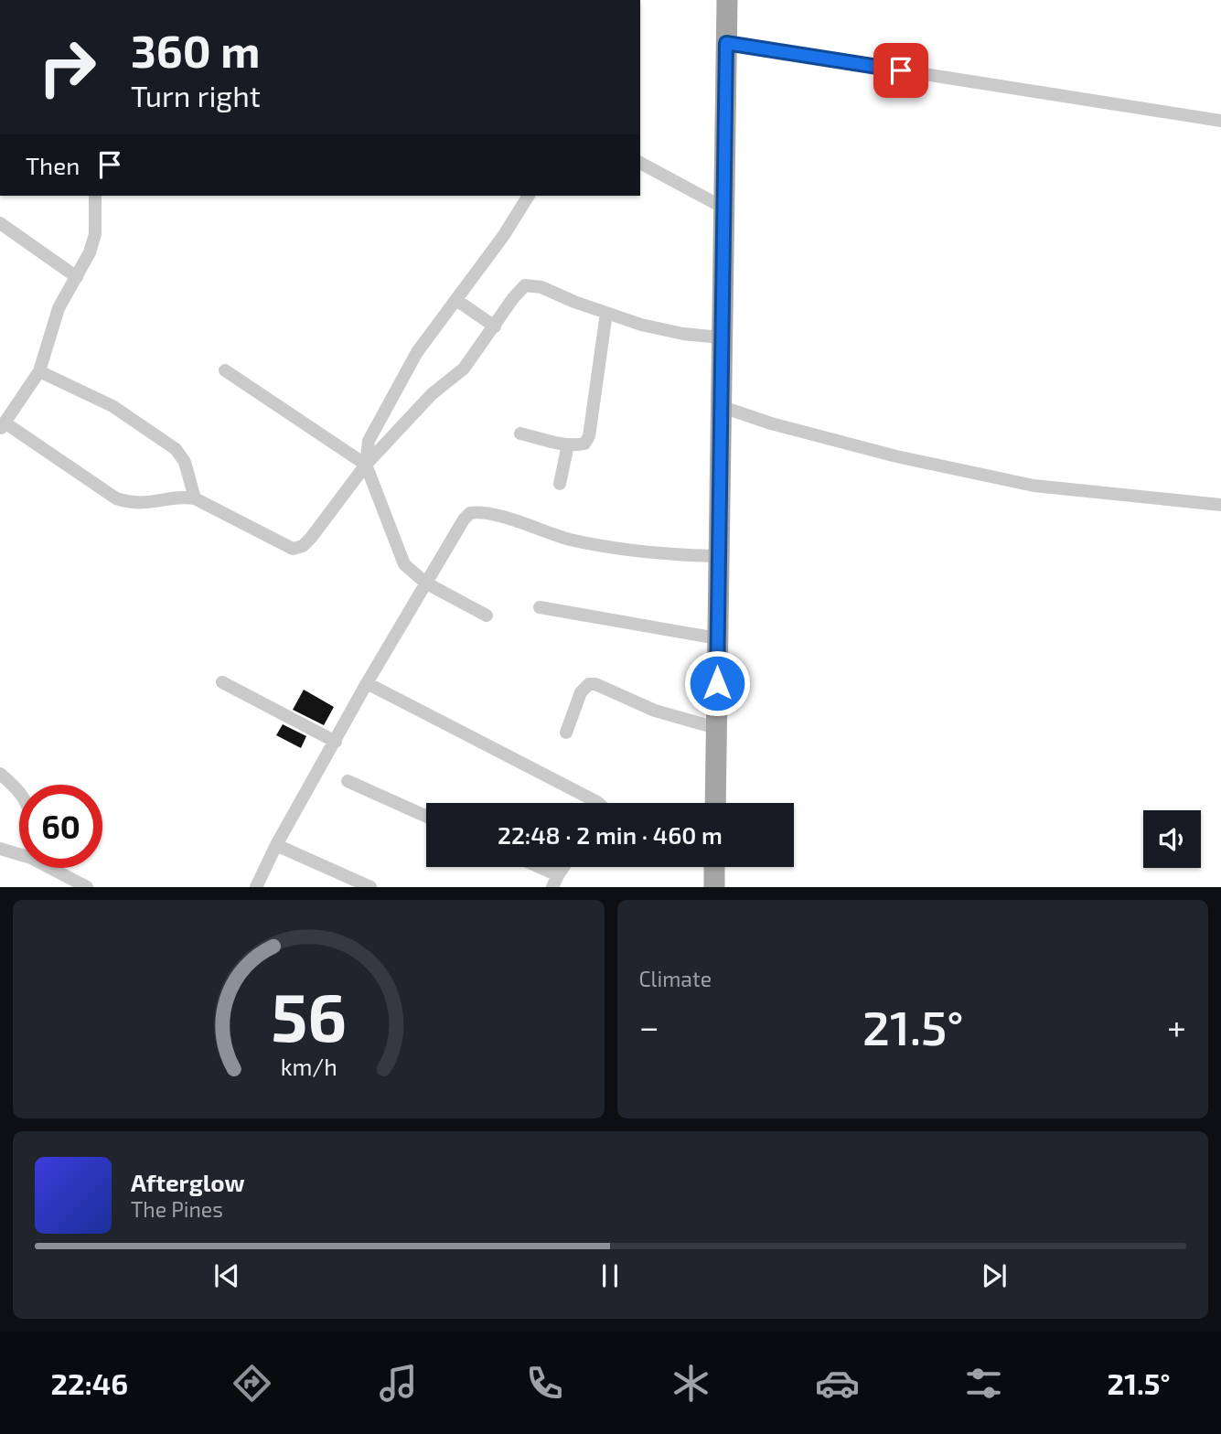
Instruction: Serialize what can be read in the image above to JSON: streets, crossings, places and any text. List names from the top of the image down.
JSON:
{
  "page": {
    "turn": ["360 m", "Turn right"],
    "then": "Then",
    "limit": "60",
    "trip": "22:48 · 2 min · 460 m",
    "tile": "Climate",
    "heat": ["−", "21.5°", "+"],
    "song": ["Afterglow", "The Pines"],
    "tabs": ["22:46", "21.5°"],
    "gauge": ["56", "km/h"]
  }
}
